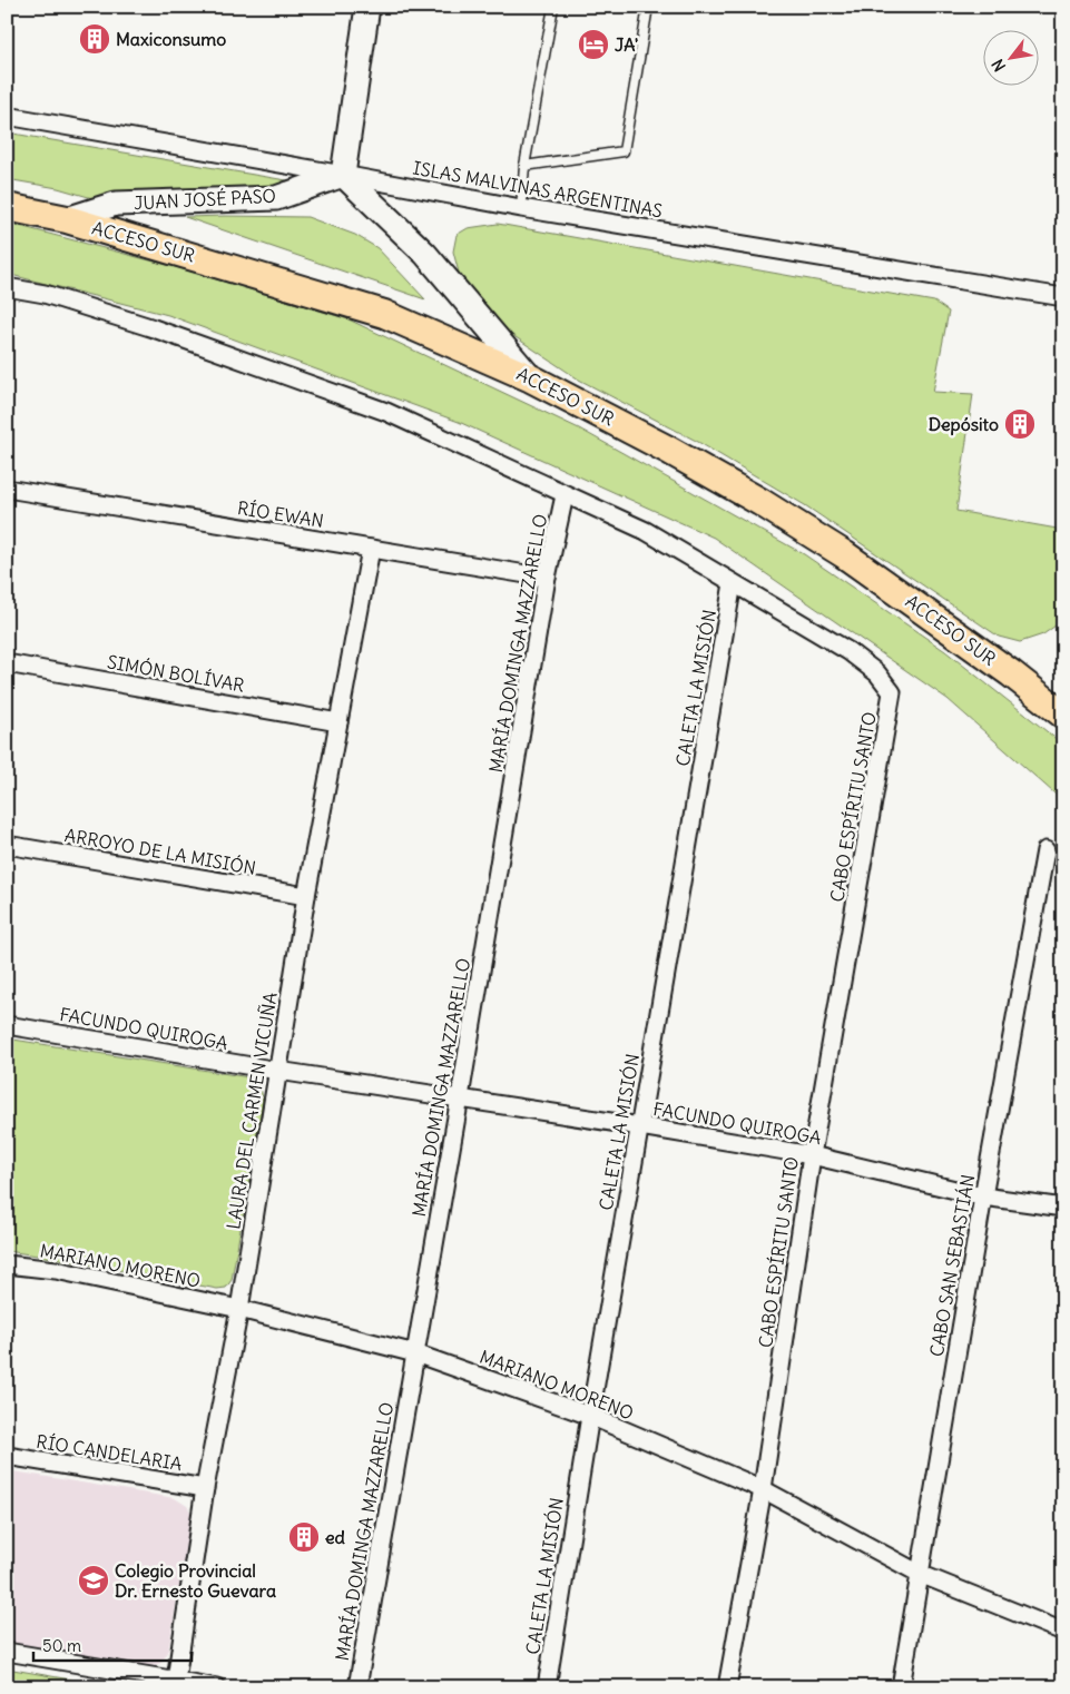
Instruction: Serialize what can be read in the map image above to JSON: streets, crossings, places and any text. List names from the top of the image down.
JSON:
{
  "streets": {
    "main road": ["ACCESO SUR"],
    "street": [
      "ISLAS MALVINAS ARGENTINAS",
      "JUAN JOSÉ PASO",
      "RÍO EWAN",
      "MARÍA DOMINGA MAZZARELLO",
      "SIMÓN BOLÍVAR",
      "CALETA LA MISIÓN",
      "CABO ESPÍRITU SANTO",
      "ARROYO DE LA MISIÓN",
      "FACUNDO QUIROGA",
      "LAURA DEL CARMEN VICUÑA",
      "MARIANO MORENO",
      "CABO SAN SEBASTIÁN",
      "RÍO CANDELARIA"
    ]
  },
  "crossings": [
    ["ISLAS MALVINAS ARGENTINAS", "JUAN JOSÉ PASO"],
    ["JUAN JOSÉ PASO", "ACCESO SUR"],
    ["RÍO EWAN", "MARÍA DOMINGA MAZZARELLO"],
    ["RÍO EWAN", "LAURA DEL CARMEN VICUÑA"],
    ["MARÍA DOMINGA MAZZARELLO", "FACUNDO QUIROGA"],
    ["MARÍA DOMINGA MAZZARELLO", "MARIANO MORENO"],
    ["SIMÓN BOLÍVAR", "LAURA DEL CARMEN VICUÑA"],
    ["CALETA LA MISIÓN", "CABO ESPÍRITU SANTO"],
    ["CALETA LA MISIÓN", "FACUNDO QUIROGA"],
    ["CALETA LA MISIÓN", "MARIANO MORENO"],
    ["CABO ESPÍRITU SANTO", "FACUNDO QUIROGA"],
    ["CABO ESPÍRITU SANTO", "MARIANO MORENO"],
    ["ARROYO DE LA MISIÓN", "LAURA DEL CARMEN VICUÑA"],
    ["FACUNDO QUIROGA", "LAURA DEL CARMEN VICUÑA"],
    ["FACUNDO QUIROGA", "CABO SAN SEBASTIÁN"],
    ["LAURA DEL CARMEN VICUÑA", "MARIANO MORENO"],
    ["LAURA DEL CARMEN VICUÑA", "RÍO CANDELARIA"],
    ["MARIANO MORENO", "CABO SAN SEBASTIÁN"]
  ],
  "places": {
    "building": ["Maxiconsumo", "Depósito", "ed"],
    "hotel": ["JA'"],
    "school or university": ["Colegio Provincial Dr. Ernesto Guevara"]
  },
  "scale_bar": "50 m",
  "north": "bottom left"
}
